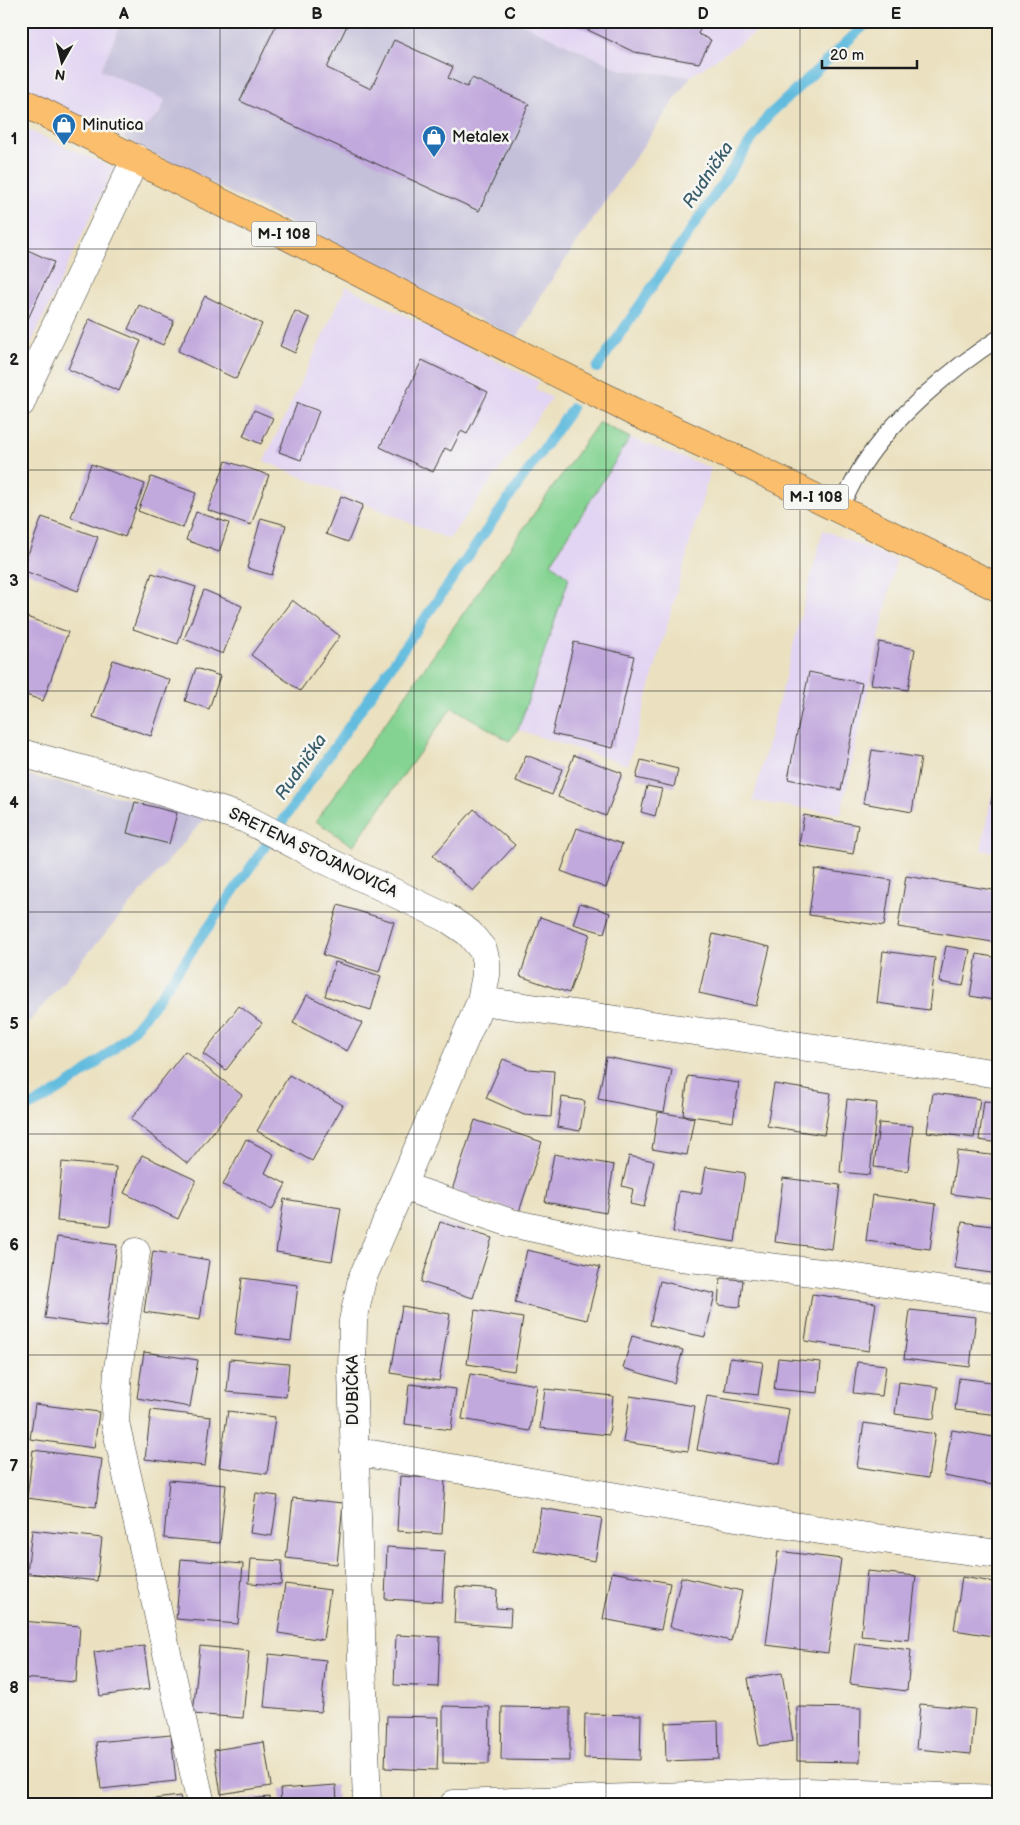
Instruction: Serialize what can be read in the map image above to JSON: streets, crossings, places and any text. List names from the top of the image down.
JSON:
{
  "streets": {
    "main road": ["M-I 108"],
    "street": ["SRETENA STOJANOVIĆA", "DUBIČKA"]
  },
  "crossings": [
    ["SRETENA STOJANOVIĆA", "DUBIČKA"]
  ],
  "water": ["Rudnička"],
  "places": {
    "shop": ["Minutica", "Metalex"]
  },
  "scale_bar": "20 m",
  "north": "bottom",
  "grid": {
    "columns": [
      "A",
      "B",
      "C",
      "D",
      "E"
    ],
    "rows": [
      "1",
      "2",
      "3",
      "4",
      "5",
      "6",
      "7",
      "8"
    ]
  }
}
